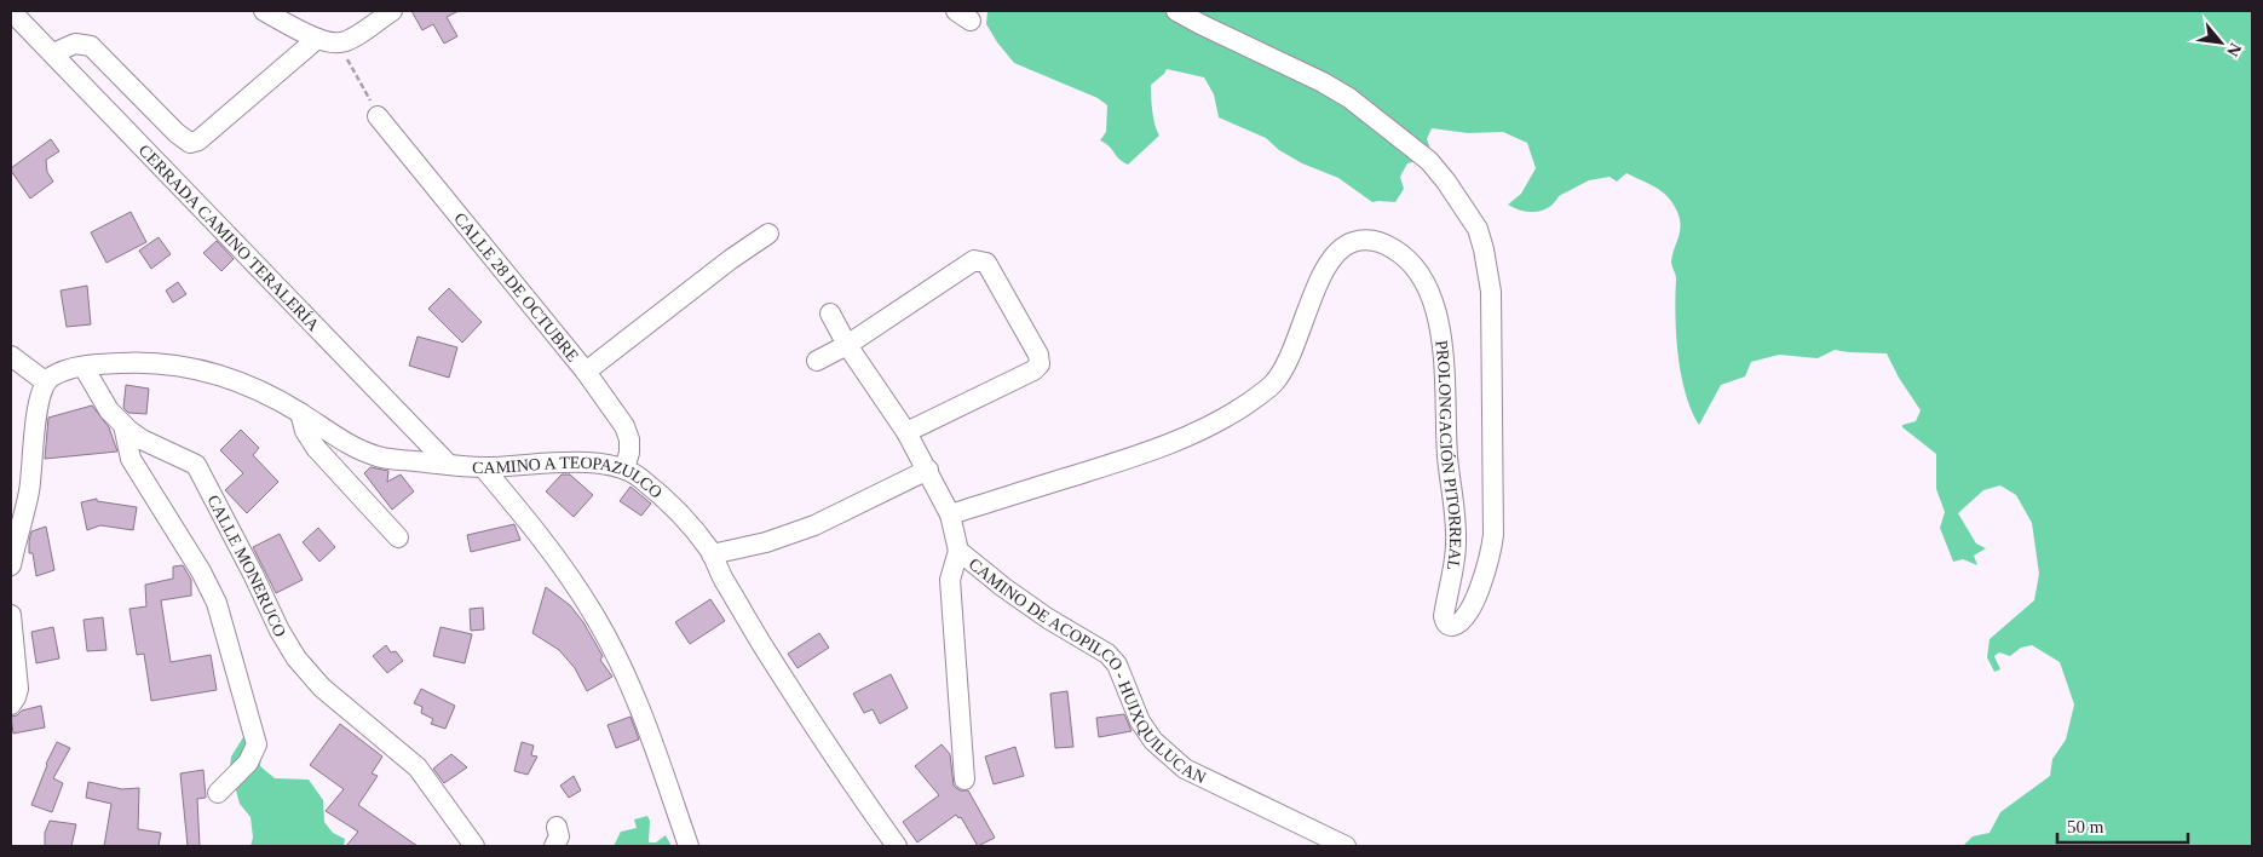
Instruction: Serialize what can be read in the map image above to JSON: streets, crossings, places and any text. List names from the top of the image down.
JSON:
{
  "streets": {
    "street": [
      "CERRADA CAMINO TERALERÍA",
      "CALLE 28 DE OCTUBRE",
      "PROLONGACIÓN PITORREAL",
      "CAMINO A TEOPAZULCO",
      "CALLE MONERUCO",
      "CAMINO DE ACOPILCO - HUIXQUILUCAN"
    ]
  },
  "crossings": [
    ["CERRADA CAMINO TERALERÍA", "CAMINO A TEOPAZULCO"],
    ["CALLE 28 DE OCTUBRE", "CAMINO A TEOPAZULCO"],
    ["PROLONGACIÓN PITORREAL", "CAMINO DE ACOPILCO - HUIXQUILUCAN"],
    ["CAMINO A TEOPAZULCO", "CALLE MONERUCO"]
  ],
  "scale_bar": "50 m",
  "north": "bottom right"
}
